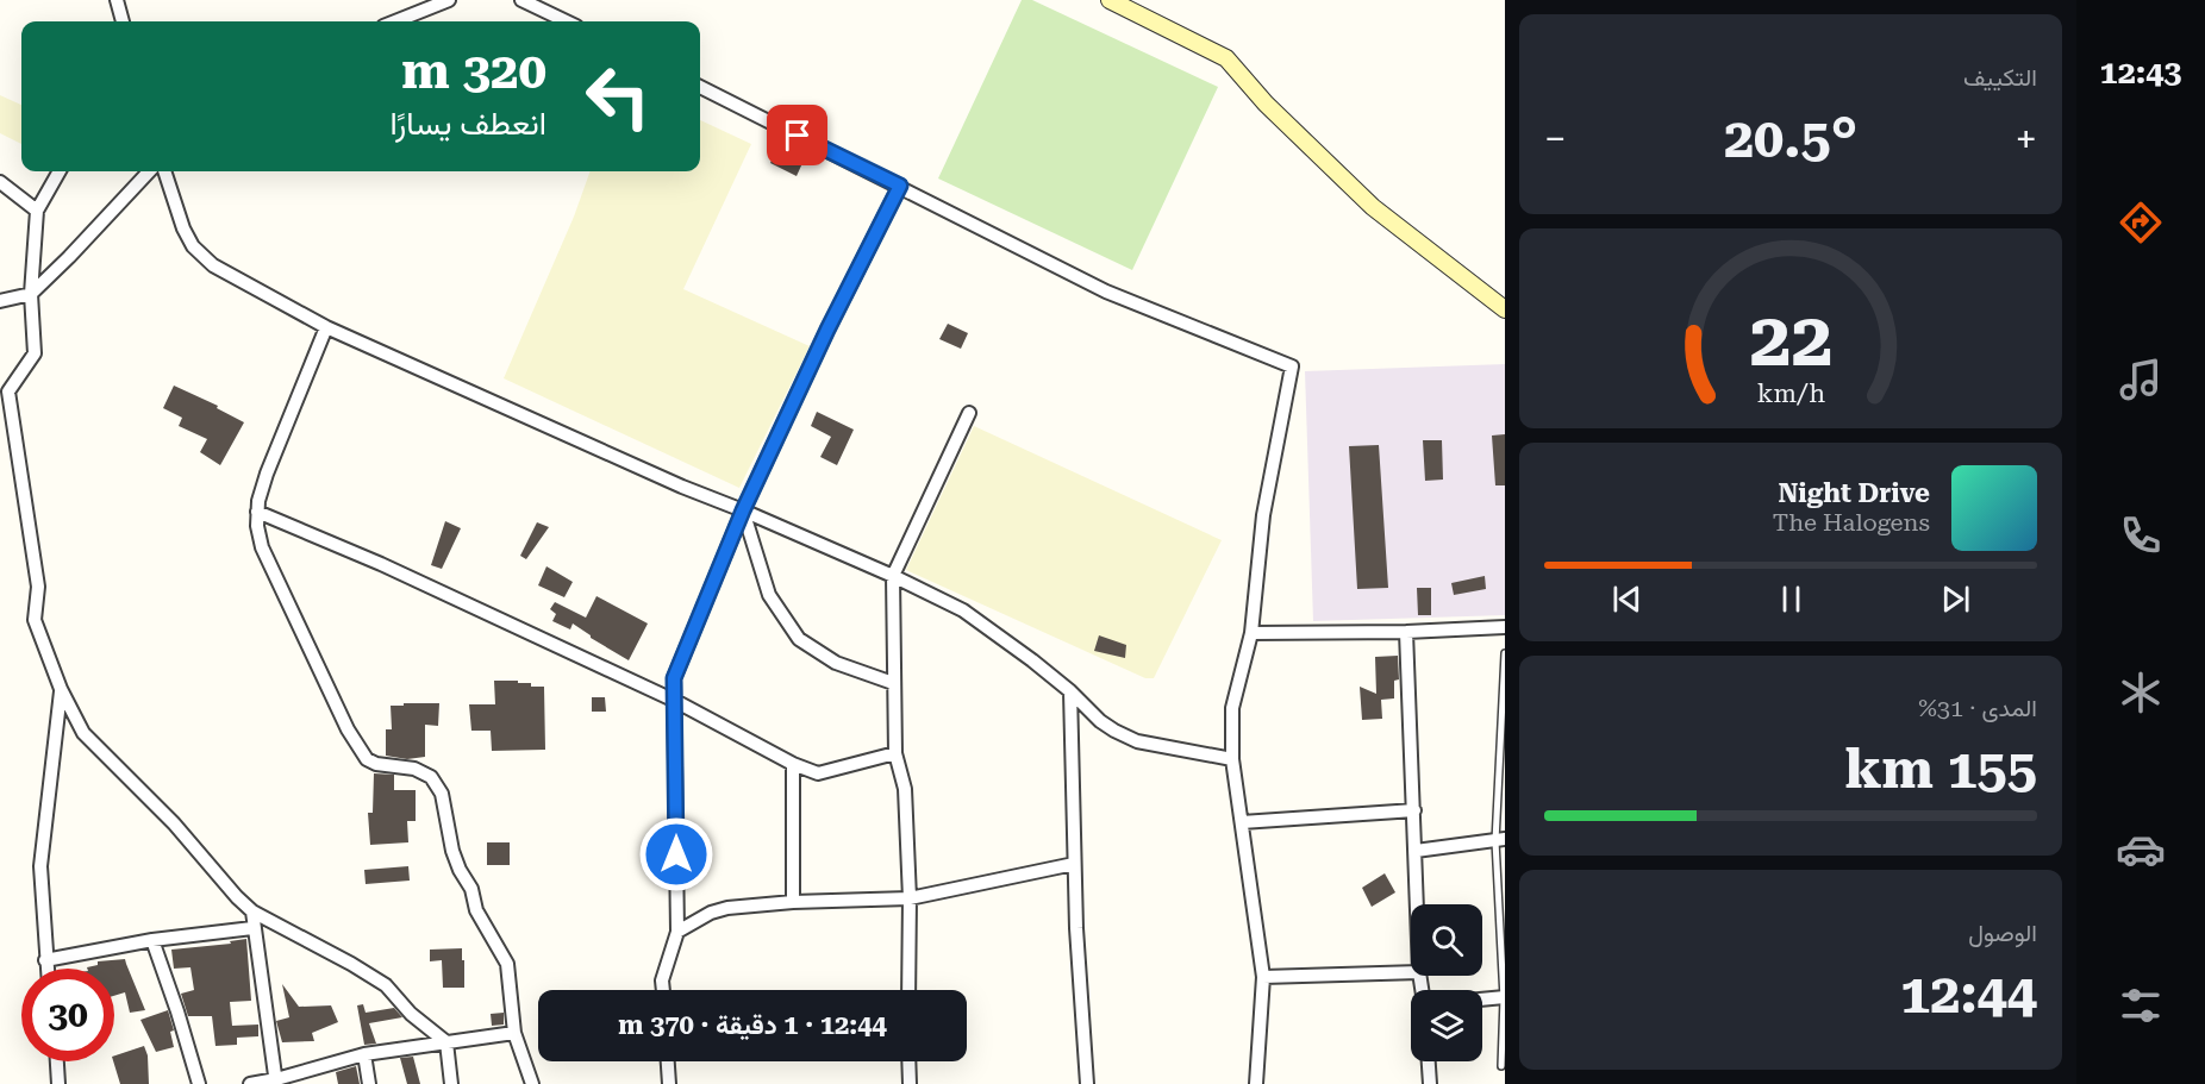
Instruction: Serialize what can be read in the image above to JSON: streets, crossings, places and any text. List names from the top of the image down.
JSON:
{
  "page": {
    "tabs": "12:43",
    "tile": [
      "التكييف",
      ["المدى · 31%", "155 km"],
      ["الوصول", "12:44"]
    ],
    "turn": ["320 m", "انعطف يسارًا"],
    "heat": ["−", "20.5°", "+"],
    "song": ["Night Drive", "The Halogens"],
    "limit": "30",
    "trip": "12:44 · 1 دقيقة · 370 m",
    "gauge": ["22", "km/h"]
  }
}
